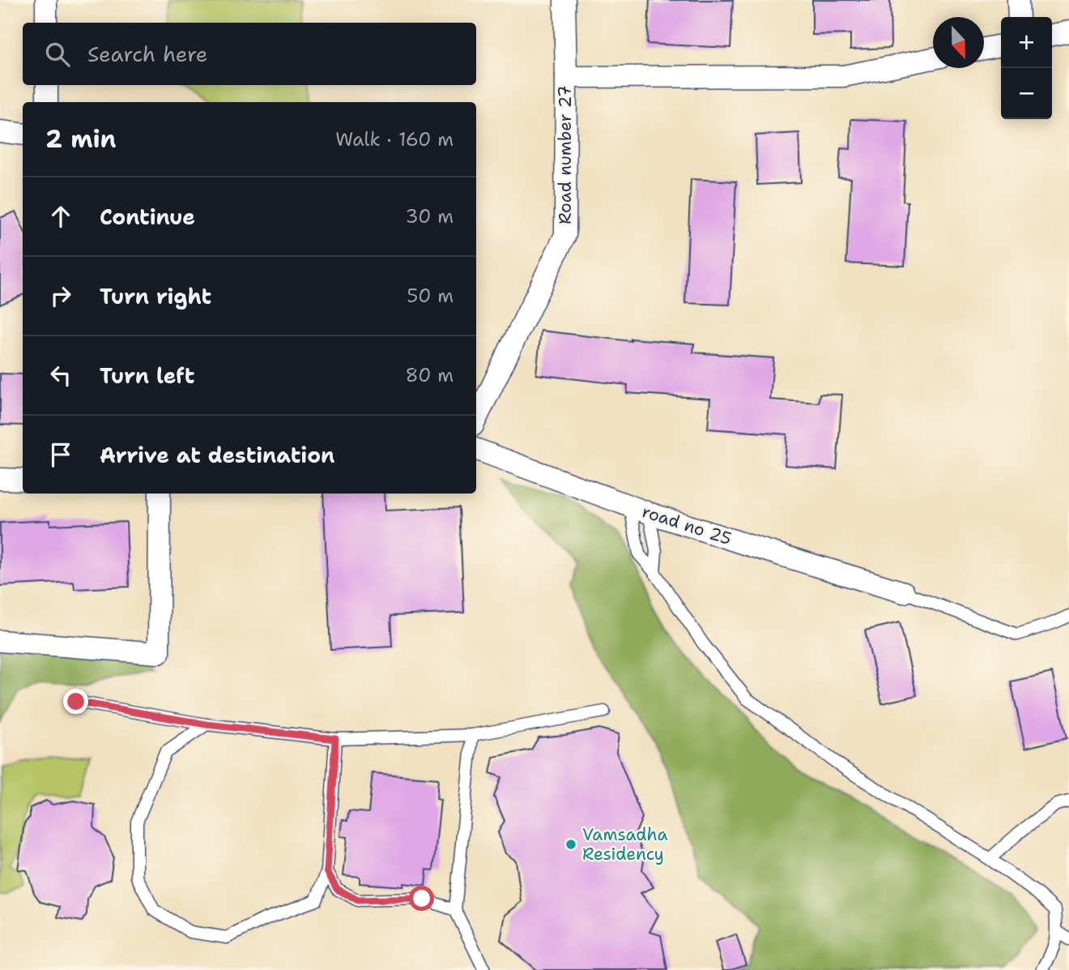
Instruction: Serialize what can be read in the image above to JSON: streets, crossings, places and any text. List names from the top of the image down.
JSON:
{
  "streets": {
    "street": ["Road number 27", "road no 25"]
  },
  "places": ["Vamsadha Residency"],
  "north": "bottom",
  "page": {
    "map_buttons": ["+", "−"],
    "search": "Search here",
    "heading": ["2 min", "Walk · 160 m"],
    "list": [
      ["Continue", "30 m"],
      ["Turn right", "50 m"],
      ["Turn left", "80 m"],
      "Arrive at destination"
    ]
  }
}
